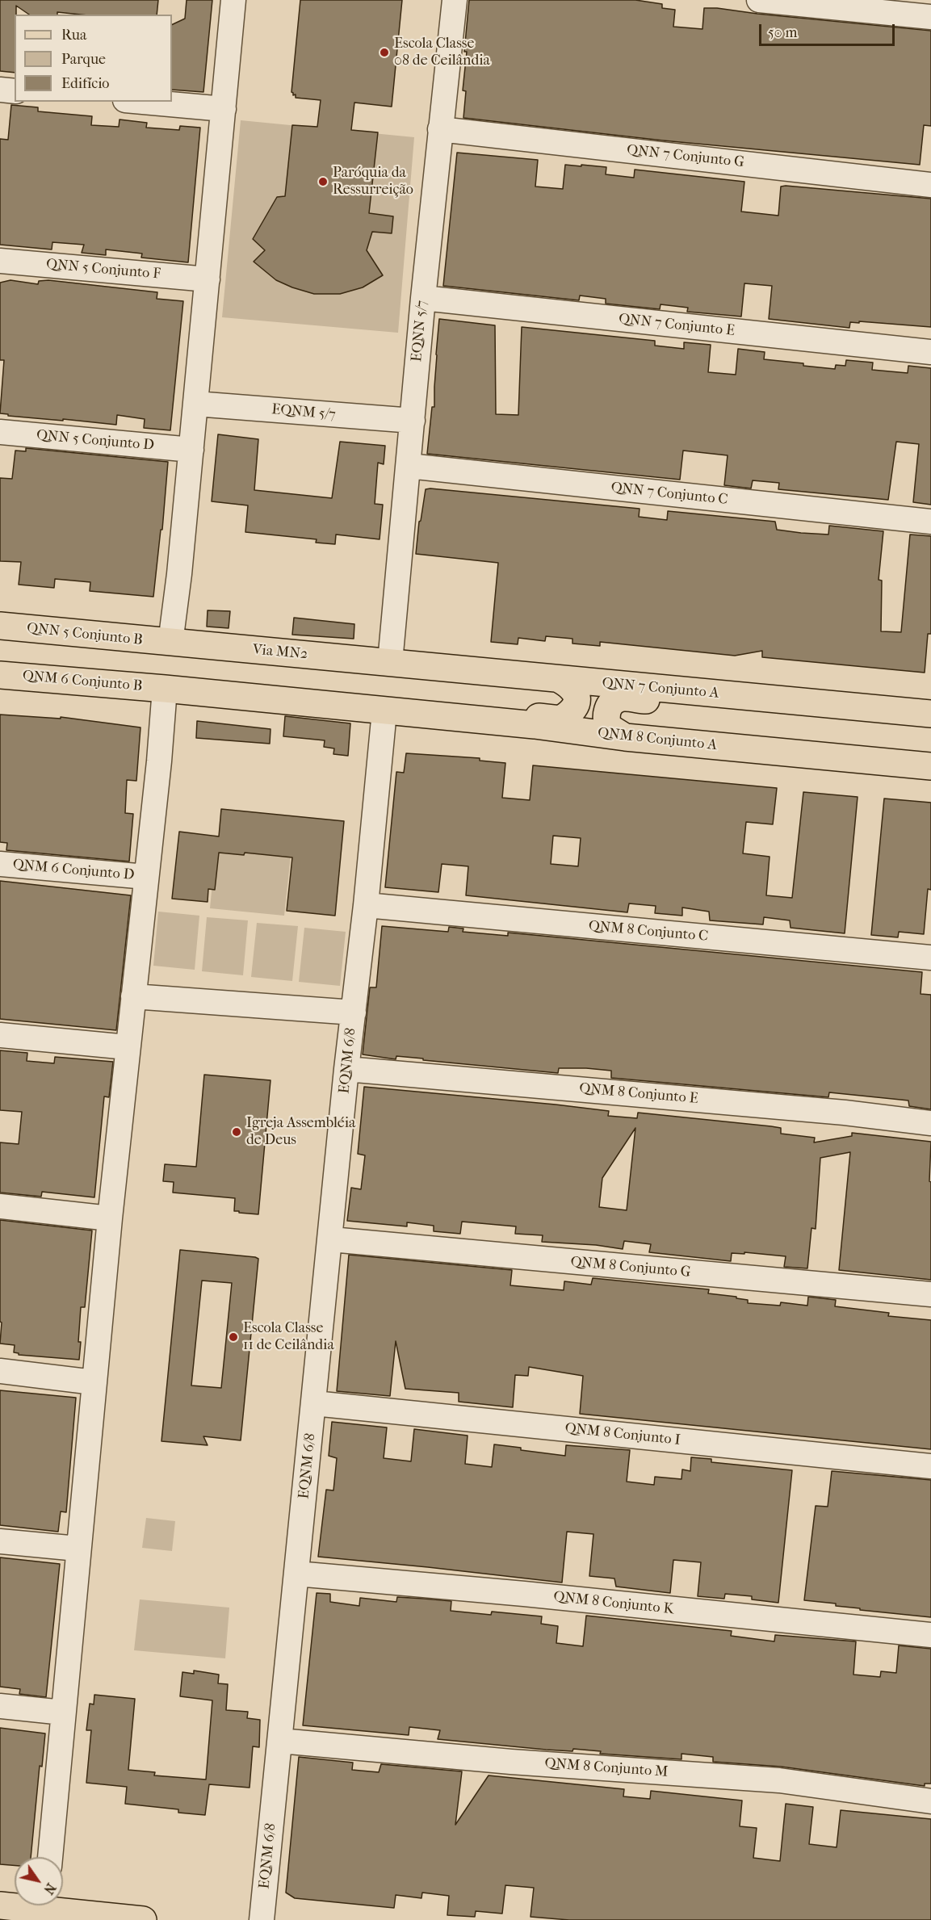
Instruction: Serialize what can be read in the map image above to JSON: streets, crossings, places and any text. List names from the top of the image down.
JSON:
{
  "streets": {
    "main road": [
      "QNN 5 Conjunto B",
      "Via MN2",
      "QNM 6 Conjunto B",
      "QNN 7 Conjunto A",
      "QNM 8 Conjunto A"
    ],
    "street": [
      "QNN 7 Conjunto G",
      "QNN 5 Conjunto F",
      "QNN 7 Conjunto E",
      "EQNN 5/7",
      "EQNM 5/7",
      "QNN 5 Conjunto D",
      "QNN 7 Conjunto C",
      "QNM 6 Conjunto D",
      "QNM 8 Conjunto C",
      "EQNM 6/8",
      "QNM 8 Conjunto E",
      "QNM 8 Conjunto G",
      "QNM 8 Conjunto I",
      "QNM 8 Conjunto K",
      "QNM 8 Conjunto M"
    ]
  },
  "crossings": [
    ["QNN 7 Conjunto G", "EQNN 5/7"],
    ["QNN 7 Conjunto E", "EQNN 5/7"],
    ["EQNN 5/7", "EQNM 5/7"],
    ["EQNN 5/7", "QNN 7 Conjunto C"],
    ["EQNN 5/7", "Via MN2"],
    ["EQNN 5/7", "QNN 7 Conjunto A"],
    ["QNN 5 Conjunto B", "Via MN2"],
    ["Via MN2", "QNN 7 Conjunto A"],
    ["QNM 8 Conjunto A", "EQNM 6/8"],
    ["QNM 8 Conjunto C", "EQNM 6/8"],
    ["EQNM 6/8", "QNM 8 Conjunto E"],
    ["EQNM 6/8", "QNM 8 Conjunto G"],
    ["EQNM 6/8", "QNM 8 Conjunto I"],
    ["EQNM 6/8", "QNM 8 Conjunto K"],
    ["EQNM 6/8", "QNM 8 Conjunto M"]
  ],
  "places": [
    "Escola Classe 08 de Ceilândia",
    "Paróquia da Ressurreição",
    "Igreja Assembléia de Deus",
    "Escola Classe 11 de Ceilândia"
  ],
  "legend": ["Rua", "Parque", "Edifício"],
  "scale_bar": "50 m",
  "north": "bottom right"
}
